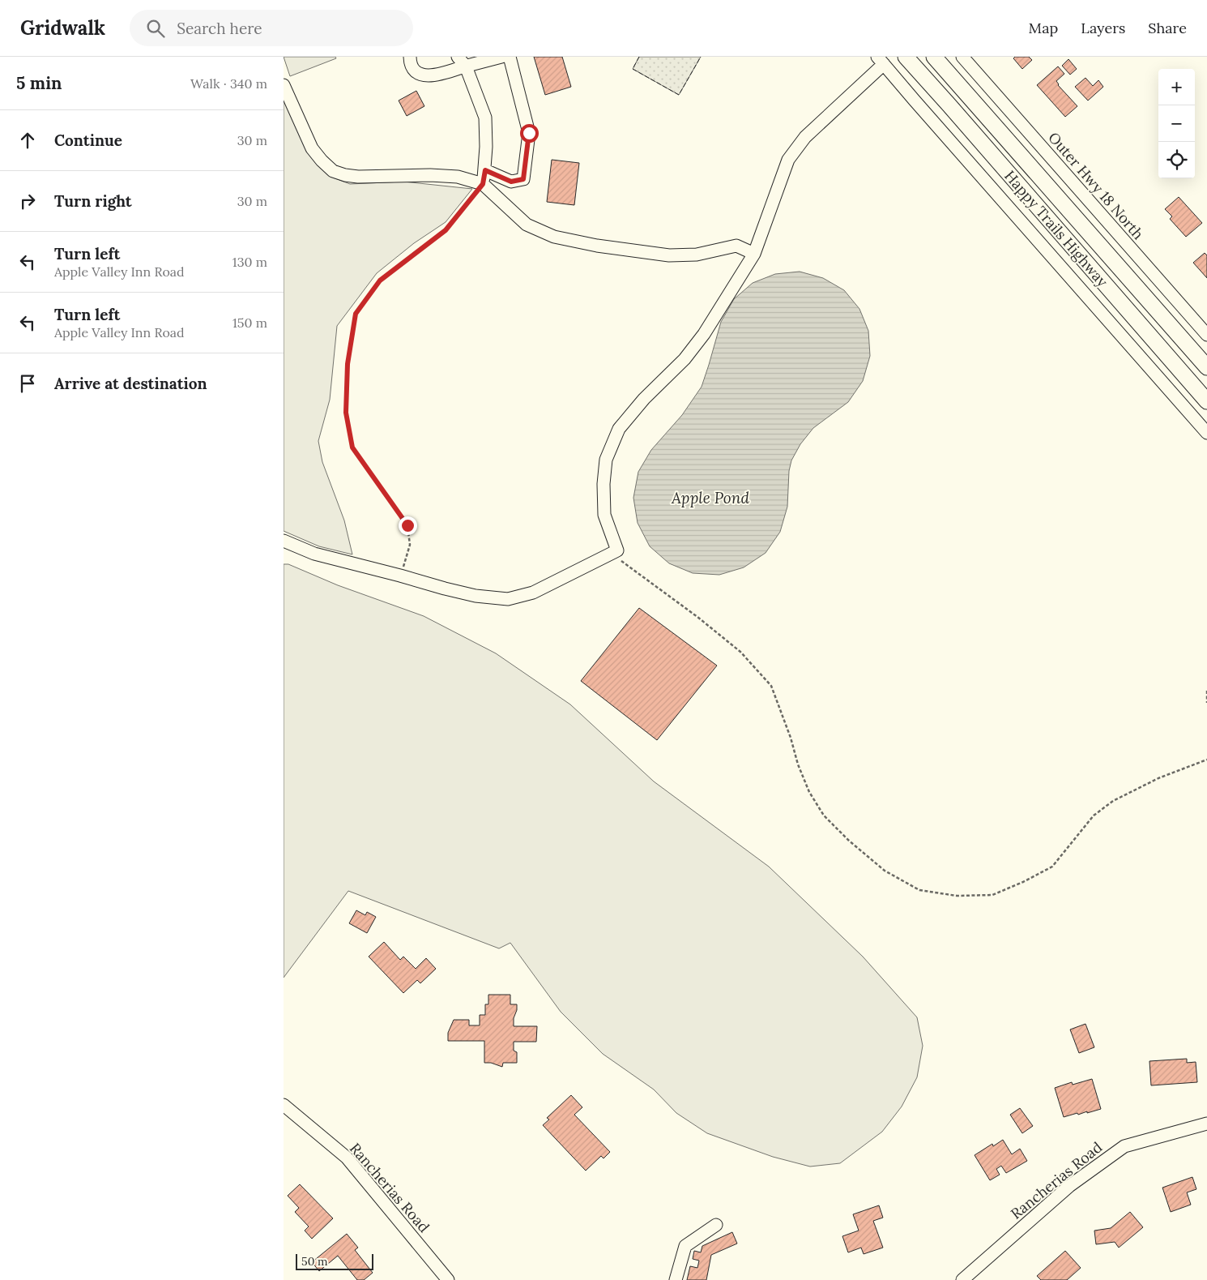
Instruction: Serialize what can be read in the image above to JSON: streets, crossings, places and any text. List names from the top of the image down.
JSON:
{
  "streets": {
    "main road": ["Happy Trails Highway"],
    "street": ["Outer Hwy 18 North", "Rancherias Road"]
  },
  "water": ["Apple Pond"],
  "scale_bar": "50 m",
  "page": {
    "header": "Gridwalk",
    "search": "Search here",
    "nav": ["Map", "Layers", "Share"],
    "heading": ["5 min", "Walk · 340 m"],
    "map_buttons": ["+", "−"],
    "list": [
      ["Continue", "30 m"],
      ["Turn right", "30 m"],
      ["Turn left", "Apple Valley Inn Road", "130 m"],
      ["Turn left", "Apple Valley Inn Road", "150 m"],
      "Arrive at destination"
    ],
    "scale": "50 m"
  }
}
